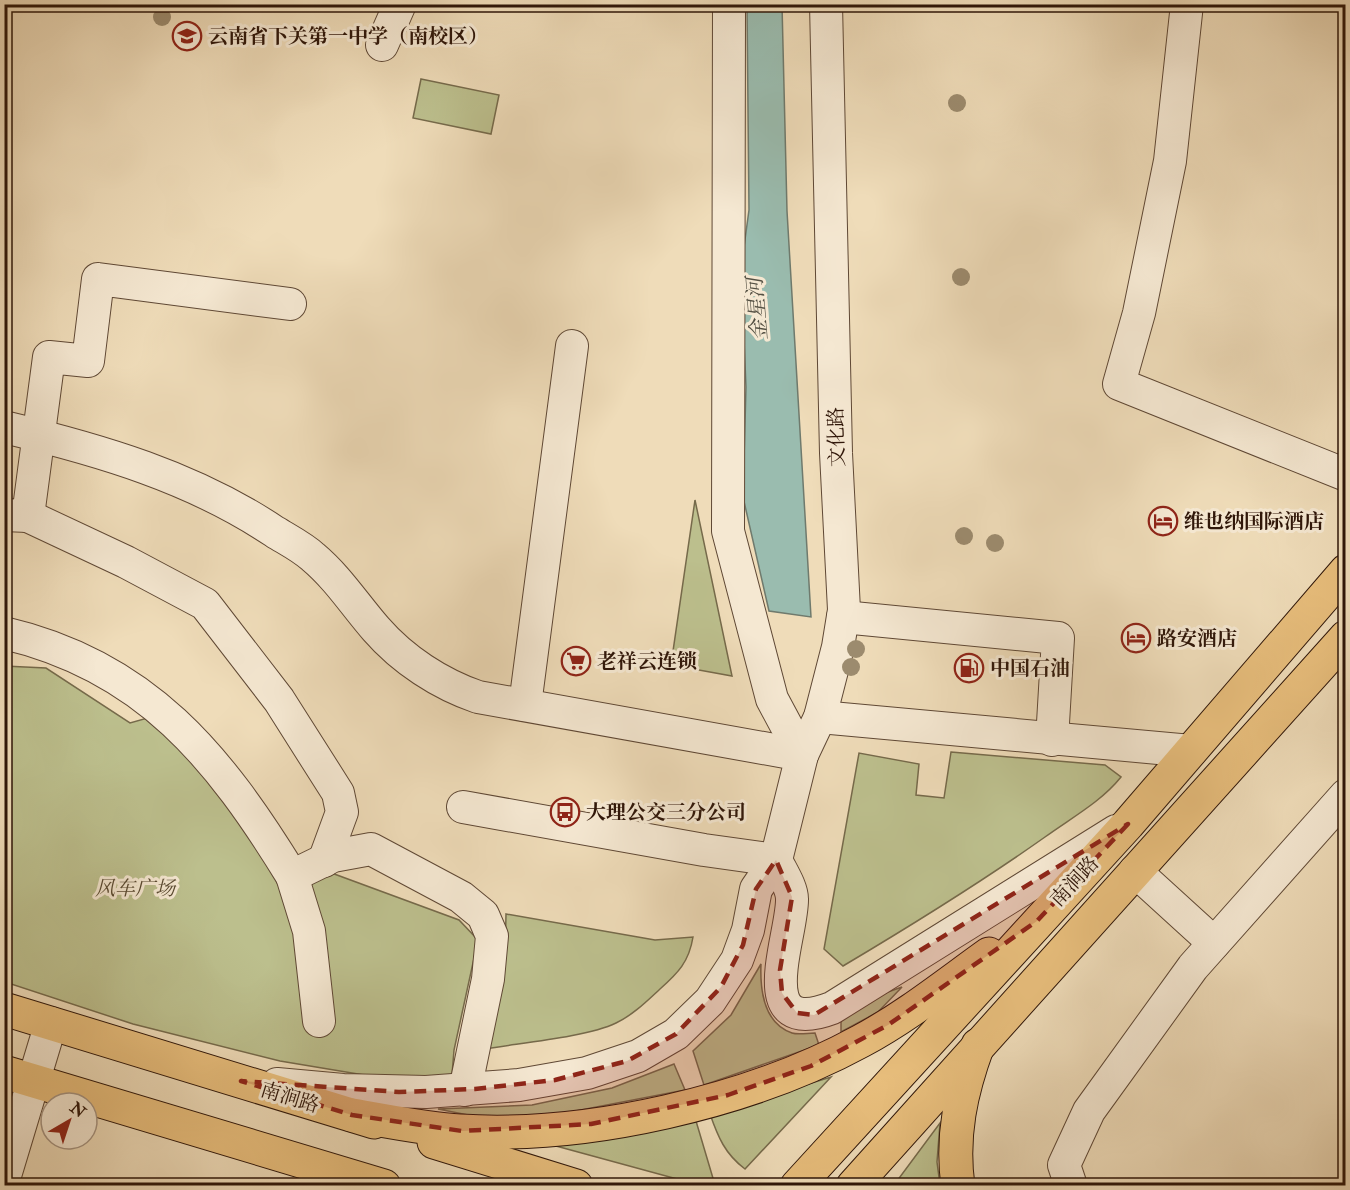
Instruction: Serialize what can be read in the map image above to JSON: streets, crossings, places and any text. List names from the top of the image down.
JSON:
{
  "streets": {
    "main road": ["南涧路"],
    "street": ["文化路"]
  },
  "crossings": [
    ["文化路", "南涧路"]
  ],
  "water": ["金星河"],
  "parks": ["风车广场"],
  "places": {
    "school or university": ["云南省下关第一中学（南校区）"],
    "hotel": ["维也纳国际酒店", "路安酒店"],
    "supermarket": ["老祥云连锁"],
    "fuel station": ["中国石油"],
    "bus stop": ["大理公交三分公司"]
  },
  "north": "top right"
}
